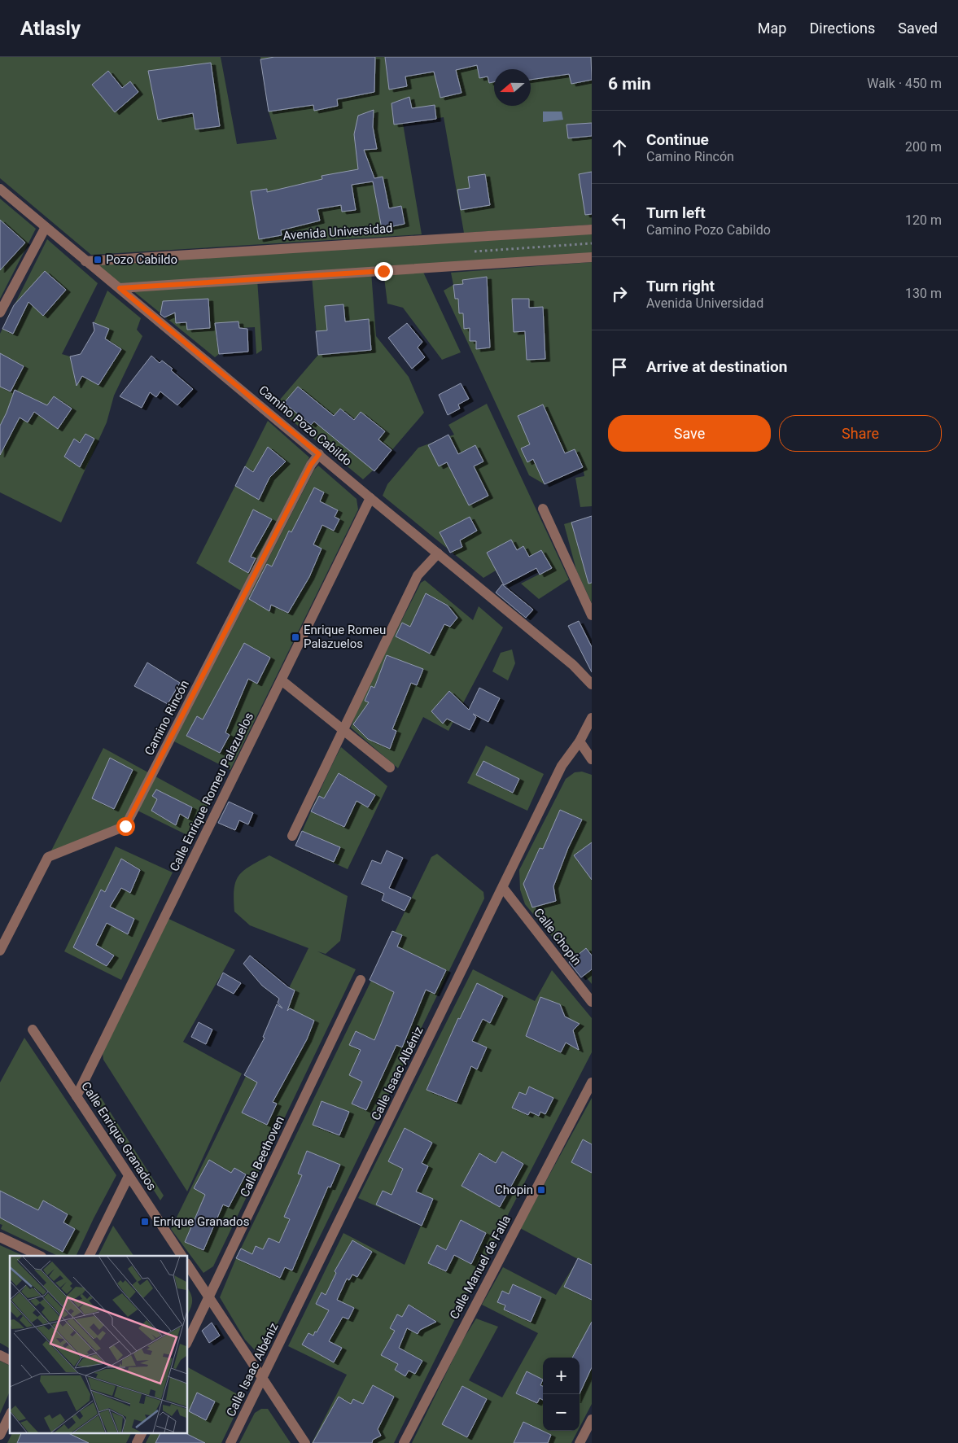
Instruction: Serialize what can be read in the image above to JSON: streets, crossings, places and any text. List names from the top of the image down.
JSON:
{
  "streets": {
    "street": [
      "Avenida Universidad",
      "Camino Pozo Cabildo",
      "Camino Rincón",
      "Calle Enrique Romeu Palazuelos",
      "Calle Chopín",
      "Calle Isaac Albéniz",
      "Calle Enrique Granados",
      "Calle Beethoven",
      "Calle Manuel de Falla"
    ]
  },
  "crossings": [
    ["Avenida Universidad", "Camino Pozo Cabildo"],
    ["Camino Pozo Cabildo", "Camino Rincón"],
    ["Camino Pozo Cabildo", "Calle Enrique Romeu Palazuelos"],
    ["Calle Enrique Romeu Palazuelos", "Calle Enrique Granados"],
    ["Calle Chopín", "Calle Isaac Albéniz"]
  ],
  "places": {
    "transit": [
      "Pozo Cabildo",
      "Enrique Romeu Palazuelos",
      "Chopin",
      "Enrique Granados"
    ]
  },
  "north": "left",
  "page": {
    "header": "Atlasly",
    "nav": ["Map", "Directions", "Saved"],
    "heading": ["6 min", "Walk · 450 m"],
    "list": [
      ["Continue", "Camino Rincón", "200 m"],
      ["Turn left", "Camino Pozo Cabildo", "120 m"],
      ["Turn right", "Avenida Universidad", "130 m"],
      "Arrive at destination"
    ],
    "buttons": ["Save", "Share"],
    "map_buttons": ["+", "−"]
  }
}
